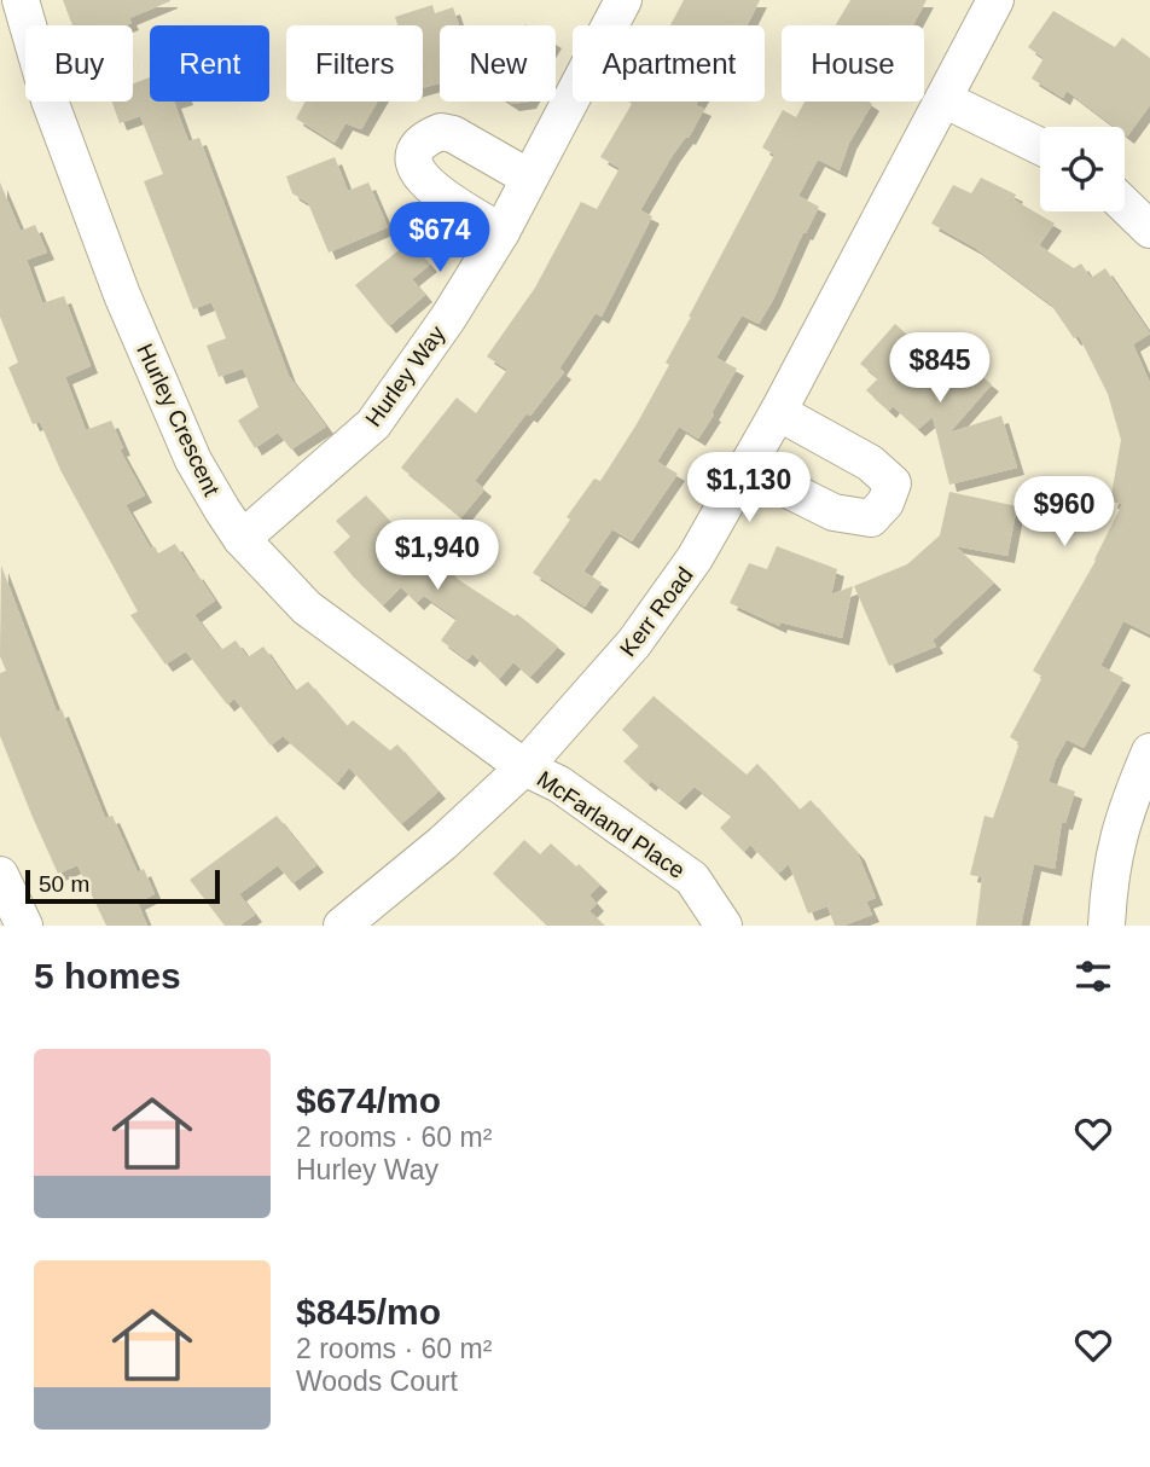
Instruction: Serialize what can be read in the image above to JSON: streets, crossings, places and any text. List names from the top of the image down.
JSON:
{
  "streets": {
    "street": [
      "Hurley Way",
      "Hurley Crescent",
      "Kerr Road",
      "McFarland Place"
    ]
  },
  "crossings": [
    ["Hurley Way", "Hurley Crescent"],
    ["Hurley Crescent", "Kerr Road"],
    ["Hurley Crescent", "McFarland Place"],
    ["Kerr Road", "McFarland Place"]
  ],
  "scale_bar": "50 m",
  "page": {
    "chip": [
      "Buy",
      "Rent",
      "Filters",
      "New",
      "Apartment",
      "House"
    ],
    "price": [
      "$674",
      "$845",
      "$1,130",
      "$960",
      "$1,940"
    ],
    "scale": "50 m",
    "heading": "5 homes",
    "list": [
      {
        "name": "$674/mo",
        "note": "2 rooms · 60 m² · Hurley Way"
      },
      {
        "name": "$845/mo",
        "note": "2 rooms · 60 m² · Woods Court"
      }
    ]
  }
}
